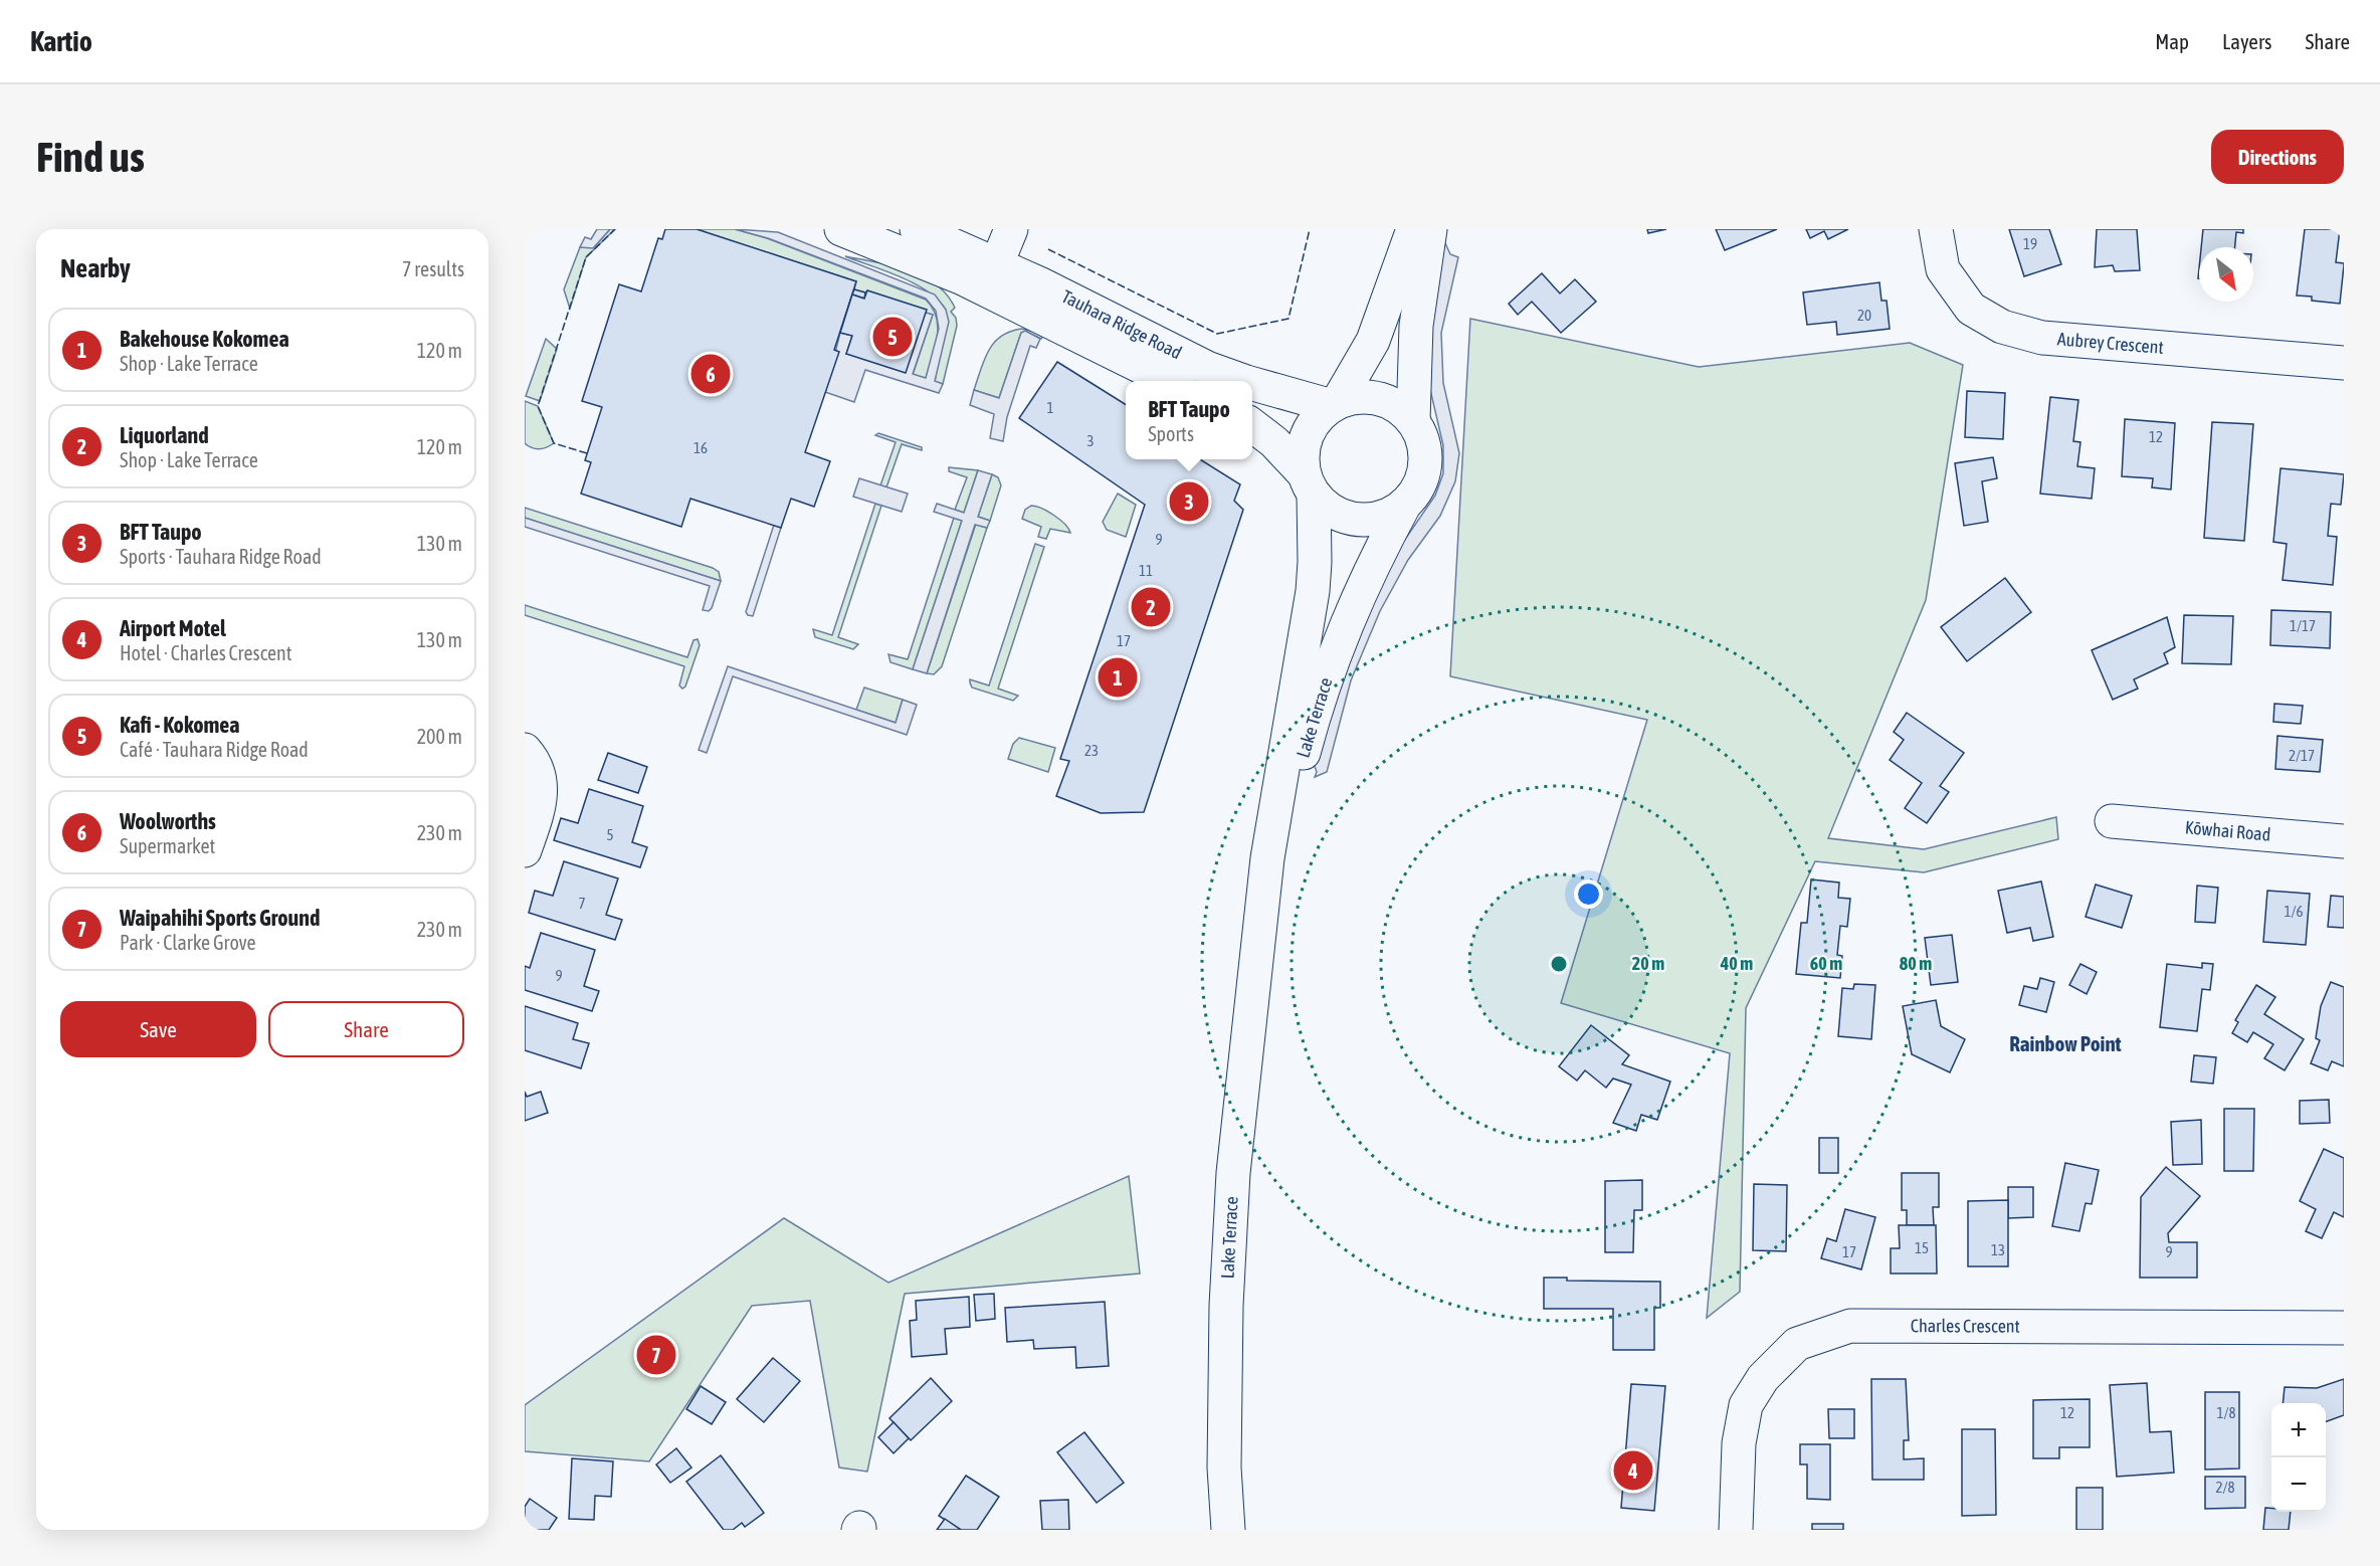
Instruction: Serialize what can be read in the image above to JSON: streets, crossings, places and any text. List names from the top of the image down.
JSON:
{
  "streets": {
    "street": [
      "Tauhara Ridge Road",
      "Aubrey Crescent",
      "Lake Terrace",
      "Kōwhai Road",
      "Charles Crescent"
    ]
  },
  "crossings": [
    ["Tauhara Ridge Road", "Lake Terrace"]
  ],
  "districts": ["Rainbow Point"],
  "house_numbers": [
    "19",
    "20",
    "1",
    "12",
    "3",
    "16",
    "9",
    "11",
    "1/17",
    "17",
    "23",
    "2/17",
    "5",
    "7",
    "1/6",
    "9",
    "15",
    "13",
    "17",
    "9",
    "12",
    "1/8",
    "2/8"
  ],
  "north": "bottom right",
  "page": {
    "header": "Kartio",
    "nav": ["Map", "Layers", "Share"],
    "buttons": [
      "Directions",
      ["Save", "Share"]
    ],
    "title": "Find us",
    "heading": ["Nearby", "7 results"],
    "list": [
      {
        "mark": "1",
        "name": "Bakehouse Kokomea",
        "note": "Shop · Lake Terrace",
        "value": "120 m"
      },
      {
        "mark": "2",
        "name": "Liquorland",
        "note": "Shop · Lake Terrace",
        "value": "120 m"
      },
      {
        "mark": "3",
        "name": "BFT Taupo",
        "note": "Sports · Tauhara Ridge Road",
        "value": "130 m"
      },
      {
        "mark": "4",
        "name": "Airport Motel",
        "note": "Hotel · Charles Crescent",
        "value": "130 m"
      },
      {
        "mark": "5",
        "name": "Kafi - Kokomea",
        "note": "Café · Tauhara Ridge Road",
        "value": "200 m"
      },
      {
        "mark": "6",
        "name": "Woolworths",
        "note": "Supermarket",
        "value": "230 m"
      },
      {
        "mark": "7",
        "name": "Waipahihi Sports Ground",
        "note": "Park · Clarke Grove",
        "value": "230 m"
      }
    ],
    "pins": [
      "5",
      "6",
      "3",
      "2",
      "1",
      "7",
      "4"
    ],
    "popup": ["BFT Taupo", "Sports"],
    "map_buttons": ["+", "−"]
  },
  "rings": [
    "20 m",
    "40 m",
    "60 m",
    "80 m"
  ]
}
